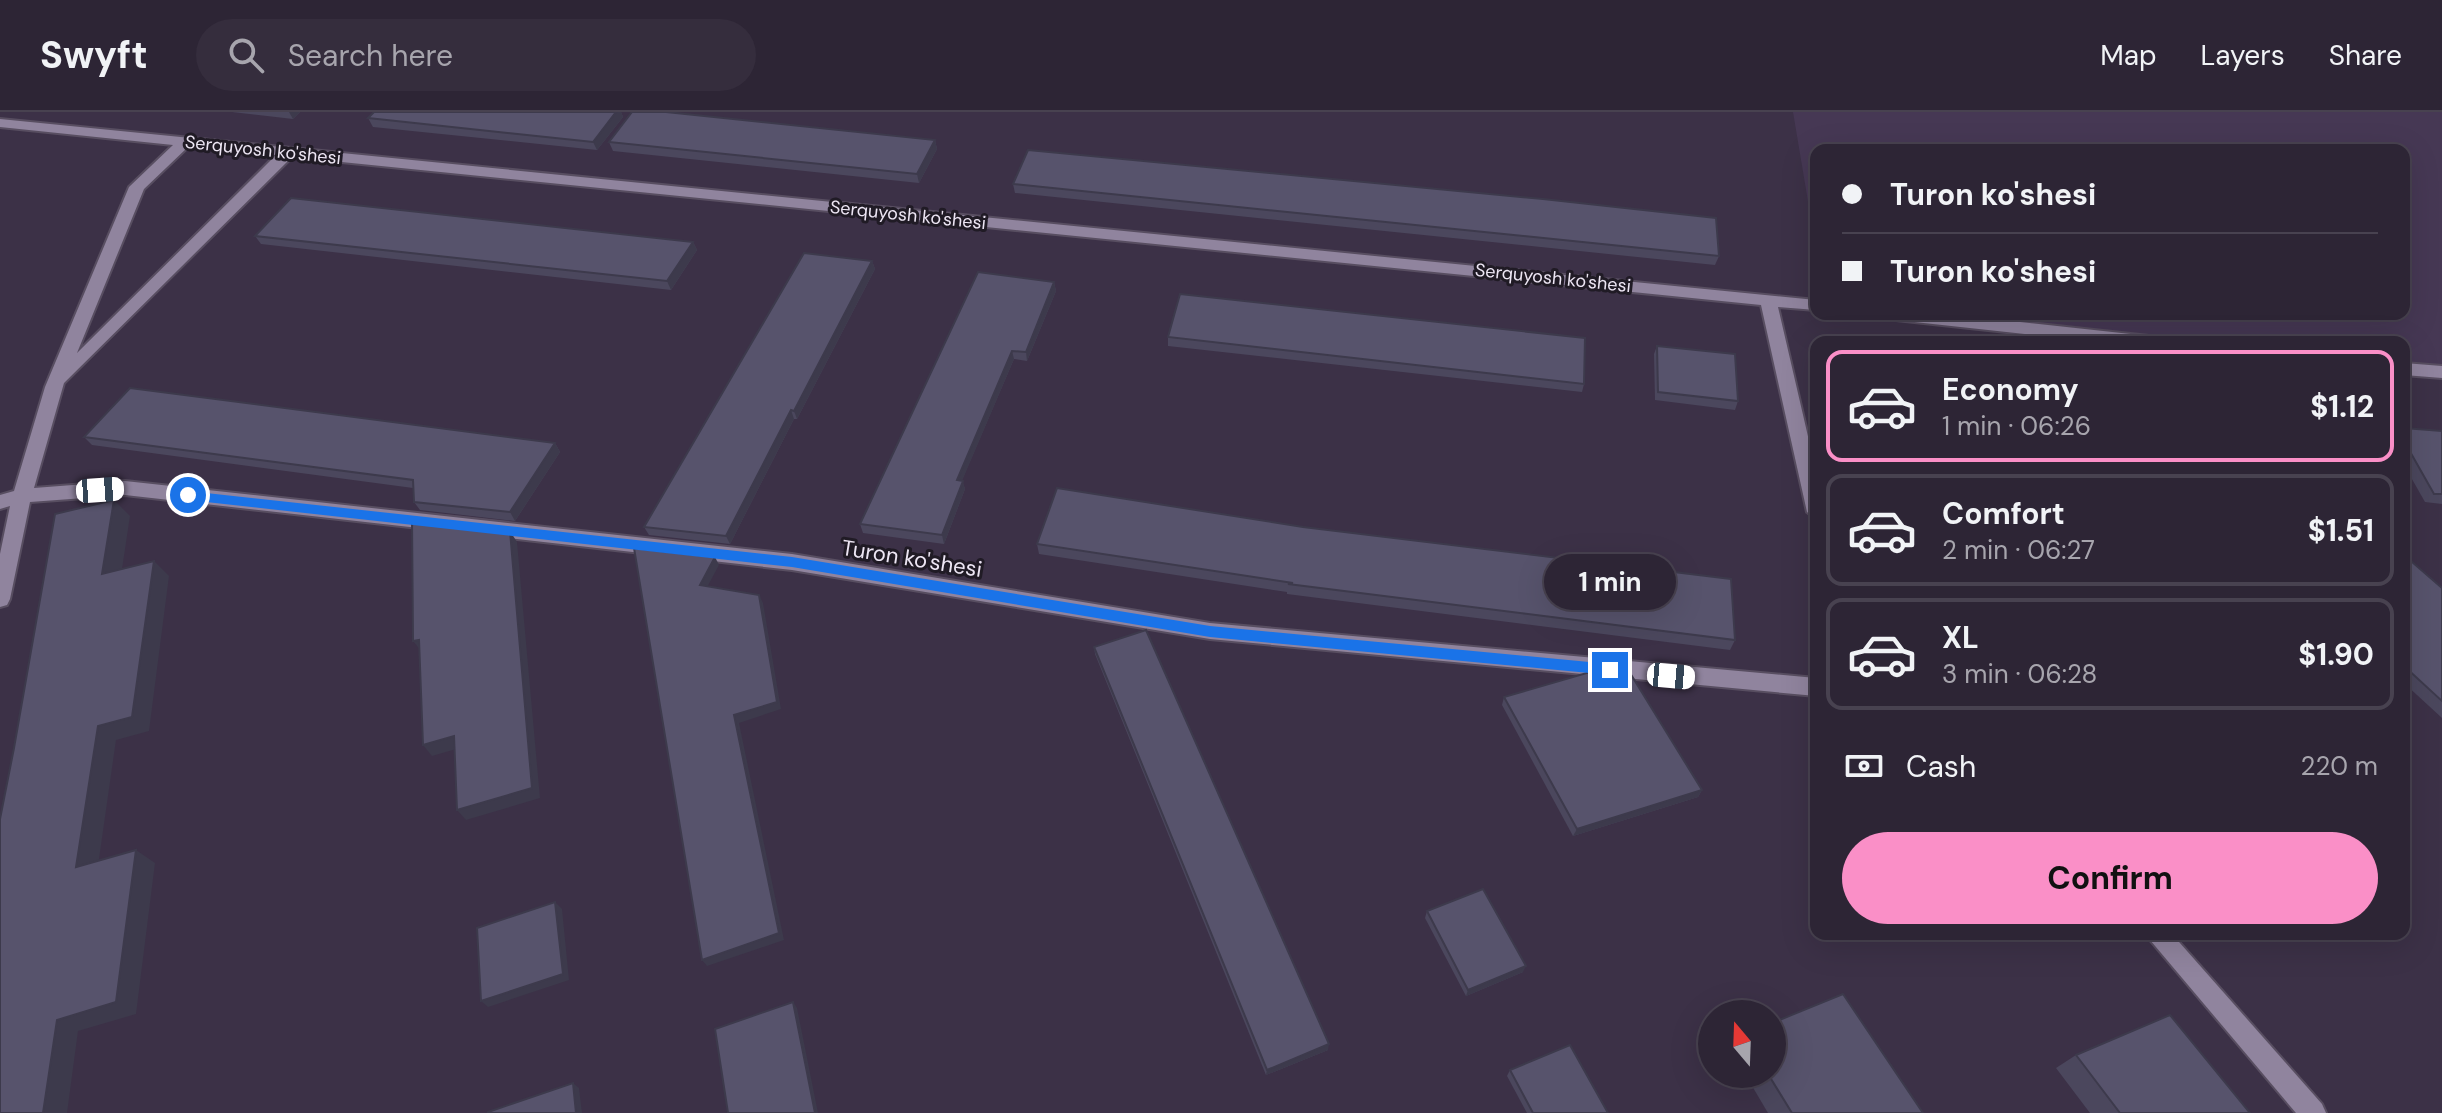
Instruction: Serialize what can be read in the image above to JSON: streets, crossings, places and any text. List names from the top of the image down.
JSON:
{
  "streets": {
    "street": ["Serquyosh ko'shesi", "Turon ko'shesi"]
  },
  "north": "top",
  "page": {
    "header": "Swyft",
    "search": "Search here",
    "nav": ["Map", "Layers", "Share"],
    "banner": ["Turon ko'shesi", "Turon ko'shesi"],
    "list": [
      {
        "name": "Economy",
        "note": "1 min · 06:26",
        "value": "$1.12"
      },
      {
        "name": "Comfort",
        "note": "2 min · 06:27",
        "value": "$1.51"
      },
      {
        "name": "XL",
        "note": "3 min · 06:28",
        "value": "$1.90"
      }
    ],
    "bubble": "1 min",
    "pay": ["Cash", "220 m"],
    "buttons": "Confirm"
  }
}
